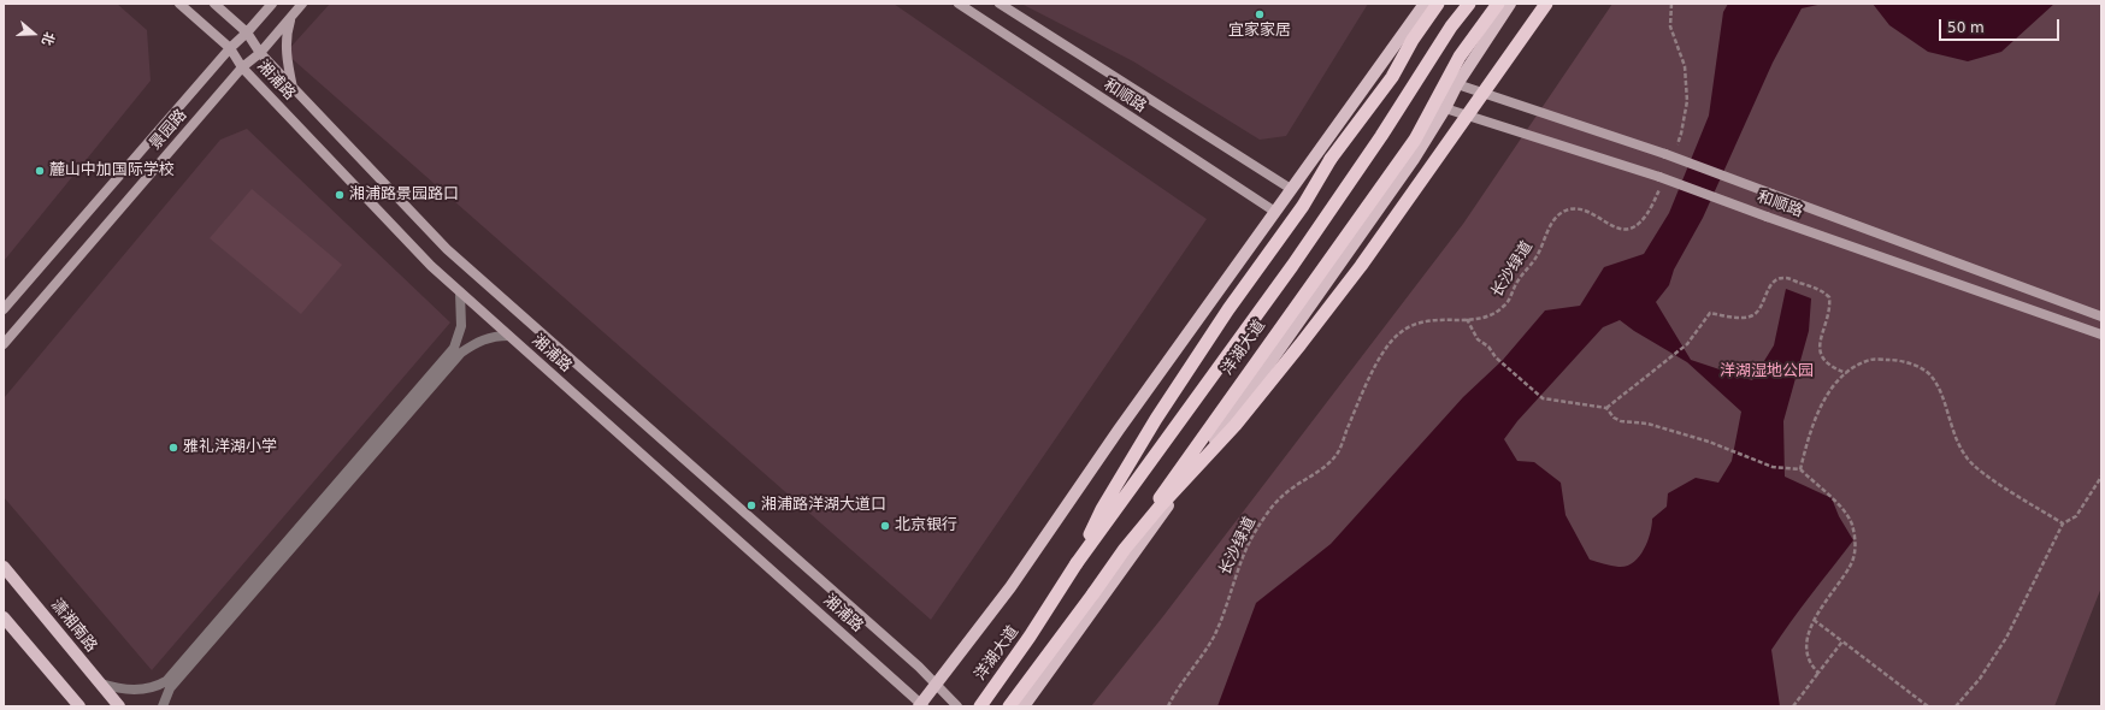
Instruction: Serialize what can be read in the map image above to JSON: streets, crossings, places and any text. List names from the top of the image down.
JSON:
{
  "streets": {
    "highway": ["洋湖大道"],
    "main road": [
      "湘浦路",
      "和顺路",
      "景园路",
      "潇湘南路"
    ],
    "path": ["长沙绿道"]
  },
  "crossings": [
    ["湘浦路", "景园路"],
    ["湘浦路", "洋湖大道"],
    ["和顺路", "长沙绿道"],
    ["和顺路", "洋湖大道"]
  ],
  "parks": ["洋湖湿地公园"],
  "places": [
    "宜家家居",
    "麓山中加国际学校",
    "湘浦路景园路口",
    "雅礼洋湖小学",
    "湘浦路洋湖大道口",
    "北京银行"
  ],
  "scale_bar": "50 m",
  "north": "right"
}
